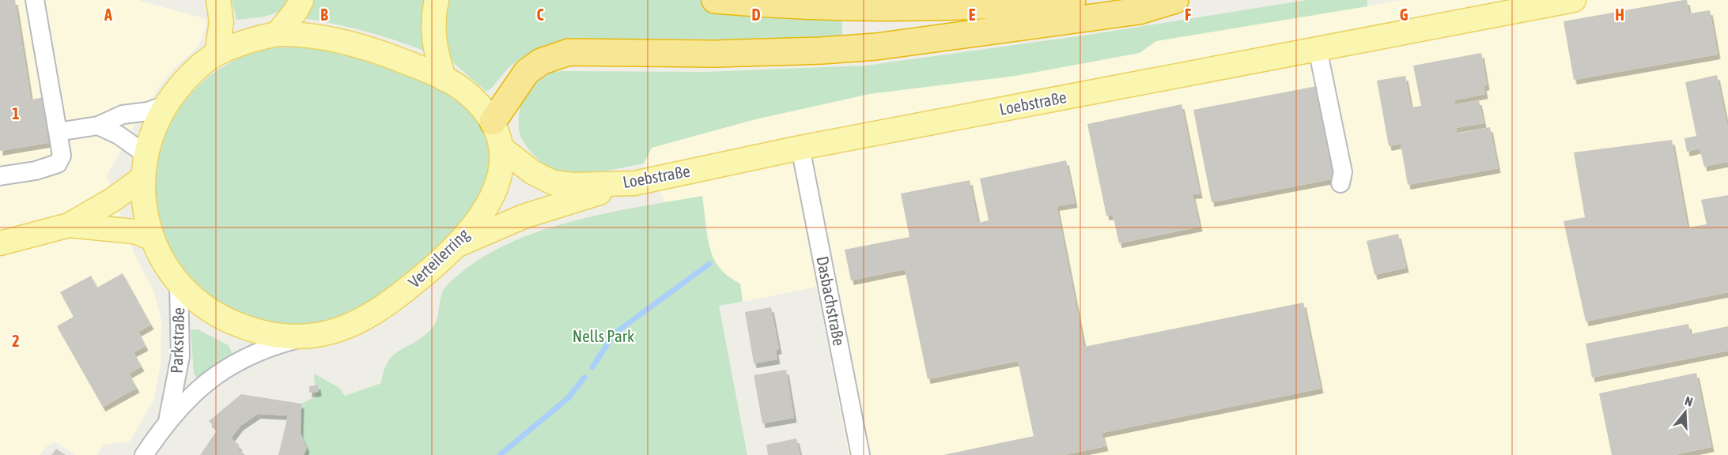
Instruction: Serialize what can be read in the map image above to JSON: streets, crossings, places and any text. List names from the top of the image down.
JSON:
{
  "streets": {
    "main road": ["Loebstraße", "Verteilerring"],
    "street": ["Dasbachstraße", "Parkstraße"]
  },
  "crossings": [
    ["Loebstraße", "Verteilerring"],
    ["Loebstraße", "Dasbachstraße"],
    ["Verteilerring", "Parkstraße"]
  ],
  "parks": ["Nells Park"],
  "north": "top",
  "grid": {
    "columns": [
      "A",
      "B",
      "C",
      "D",
      "E",
      "F",
      "G",
      "H"
    ],
    "rows": ["1", "2"]
  }
}
